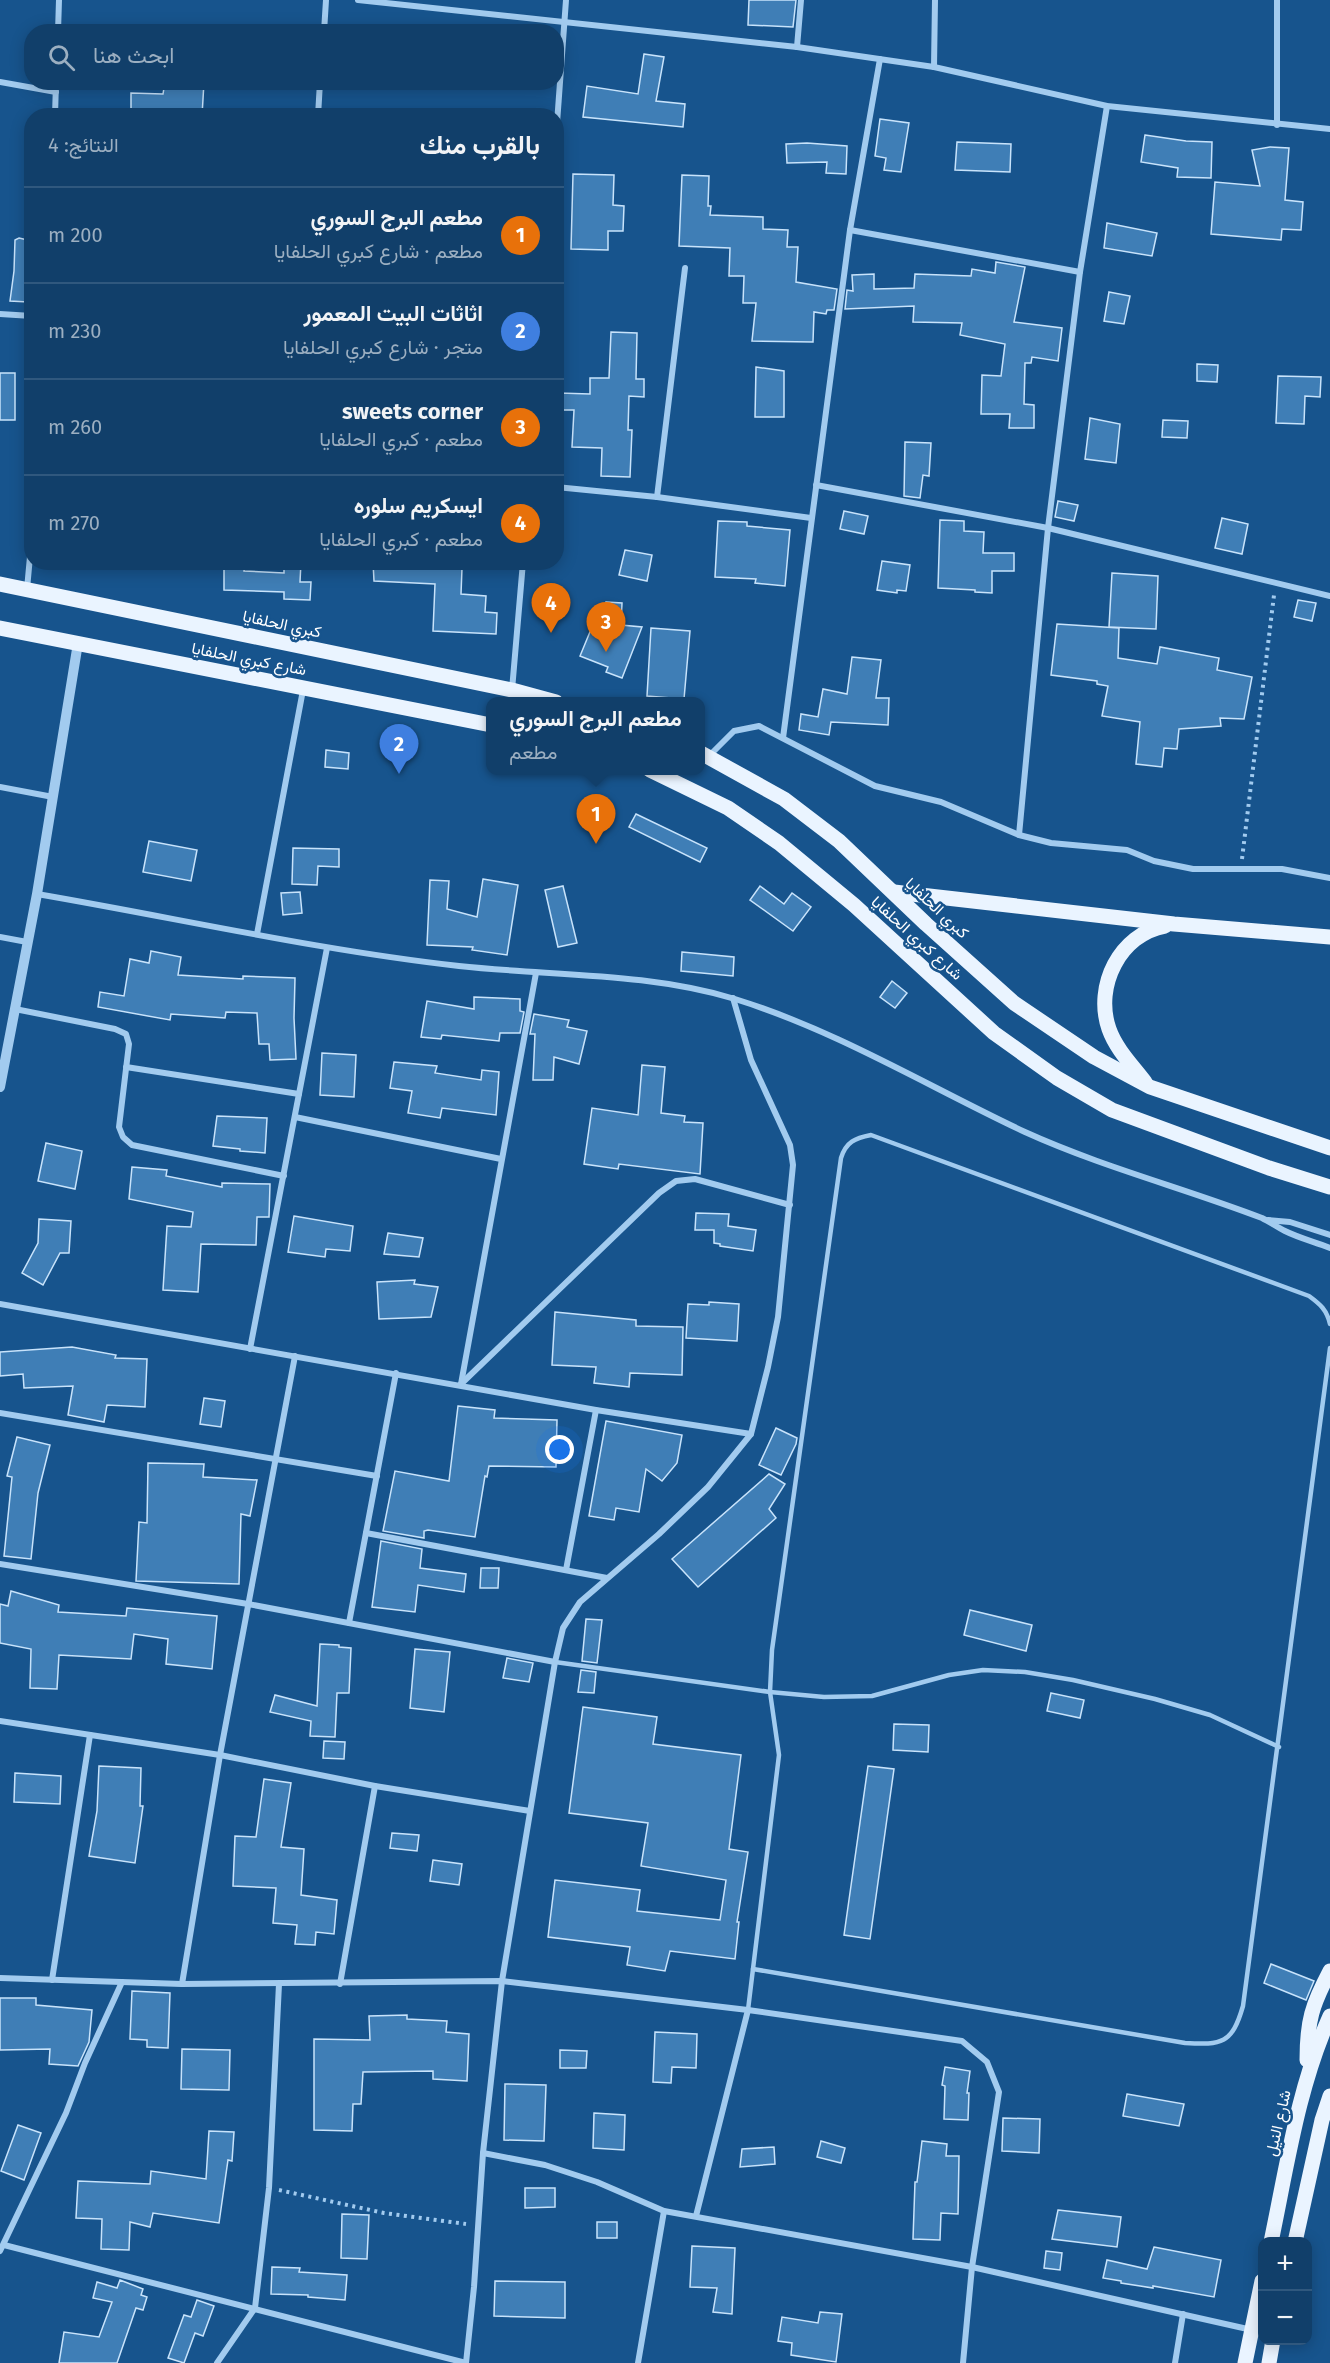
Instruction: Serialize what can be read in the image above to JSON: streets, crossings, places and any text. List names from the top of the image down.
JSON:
{
  "streets": {
    "main road": ["كبري الحلفايا", "شارع كبري الحلفايا", "شارع النيل"]
  },
  "page": {
    "search": "ابحث هنا",
    "heading": ["بالقرب منك", "النتائج: 4"],
    "list": [
      {
        "mark": "1",
        "name": "مطعم البرج السوري",
        "note": "مطعم · شارع كبري الحلفايا",
        "value": "200 m"
      },
      {
        "mark": "2",
        "name": "اثاثات البيت المعمور",
        "note": "متجر · شارع كبري الحلفايا",
        "value": "230 m"
      },
      {
        "mark": "3",
        "name": "sweets corner",
        "note": "مطعم · كبري الحلفايا",
        "value": "260 m"
      },
      {
        "mark": "4",
        "name": "ايسكريم سلوره",
        "note": "مطعم · كبري الحلفايا",
        "value": "270 m"
      }
    ],
    "pins": [
      "4",
      "3",
      "2",
      "1"
    ],
    "popup": ["مطعم البرج السوري", "مطعم"],
    "map_buttons": ["+", "−"]
  }
}
